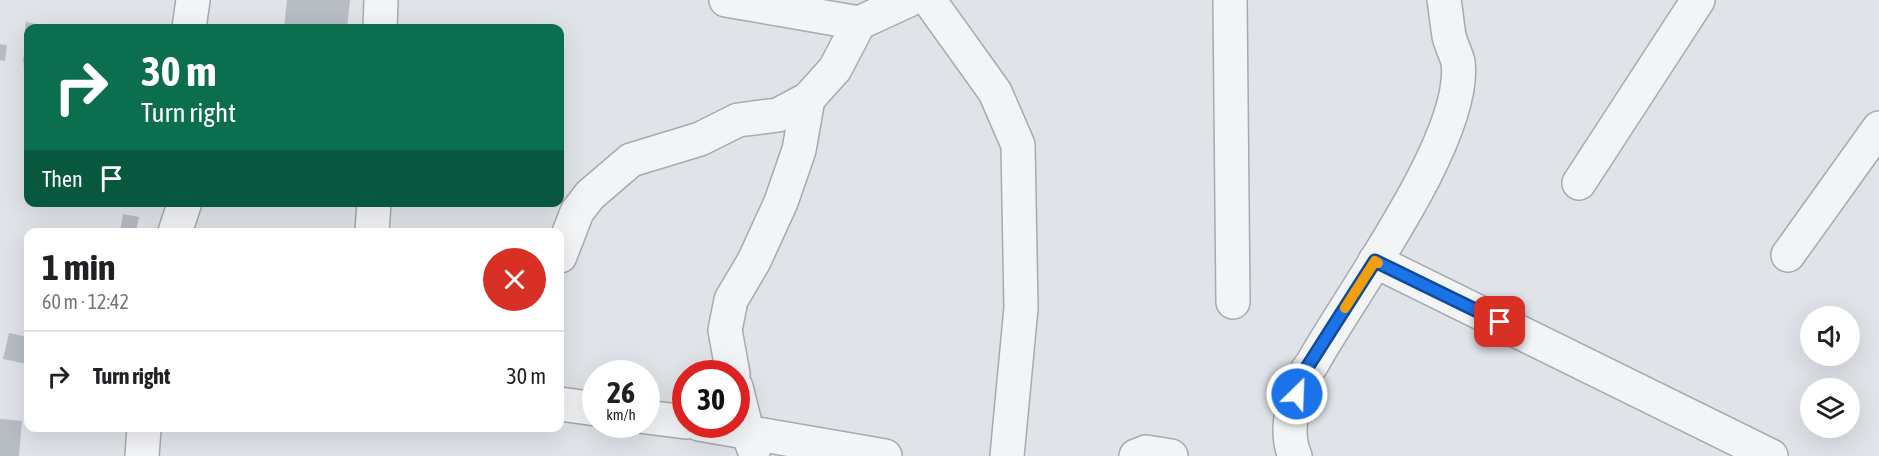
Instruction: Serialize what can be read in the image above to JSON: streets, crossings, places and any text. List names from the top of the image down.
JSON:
{
  "page": {
    "turn": ["30 m", "Turn right"],
    "then": "Then",
    "heading": ["1 min", "60 m · 12:42"],
    "list": [
      {
        "name": "Turn right",
        "value": "30 m"
      }
    ],
    "speed": "26 km/h",
    "limit": "30"
  }
}
